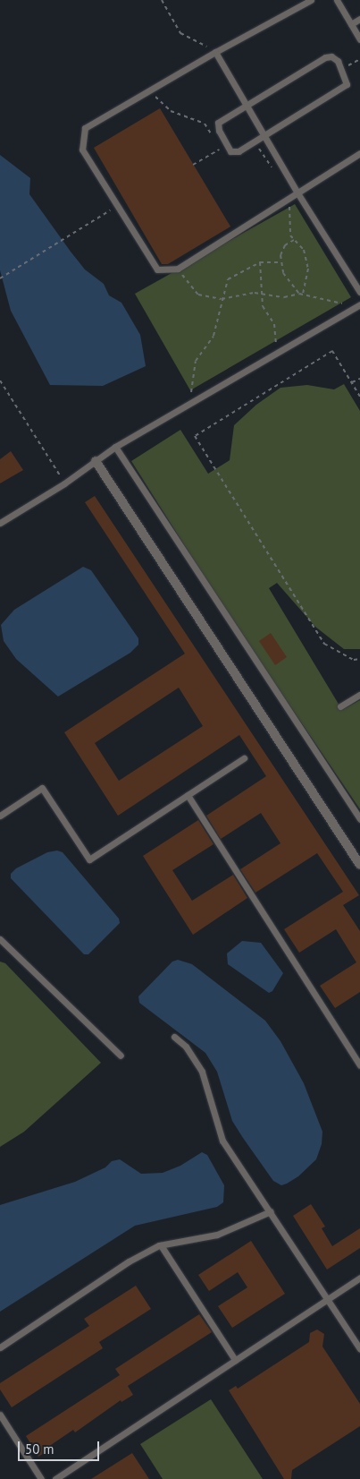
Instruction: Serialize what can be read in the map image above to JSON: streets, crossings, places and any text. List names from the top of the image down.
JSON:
{
  "scale_bar": "50 m"
}
